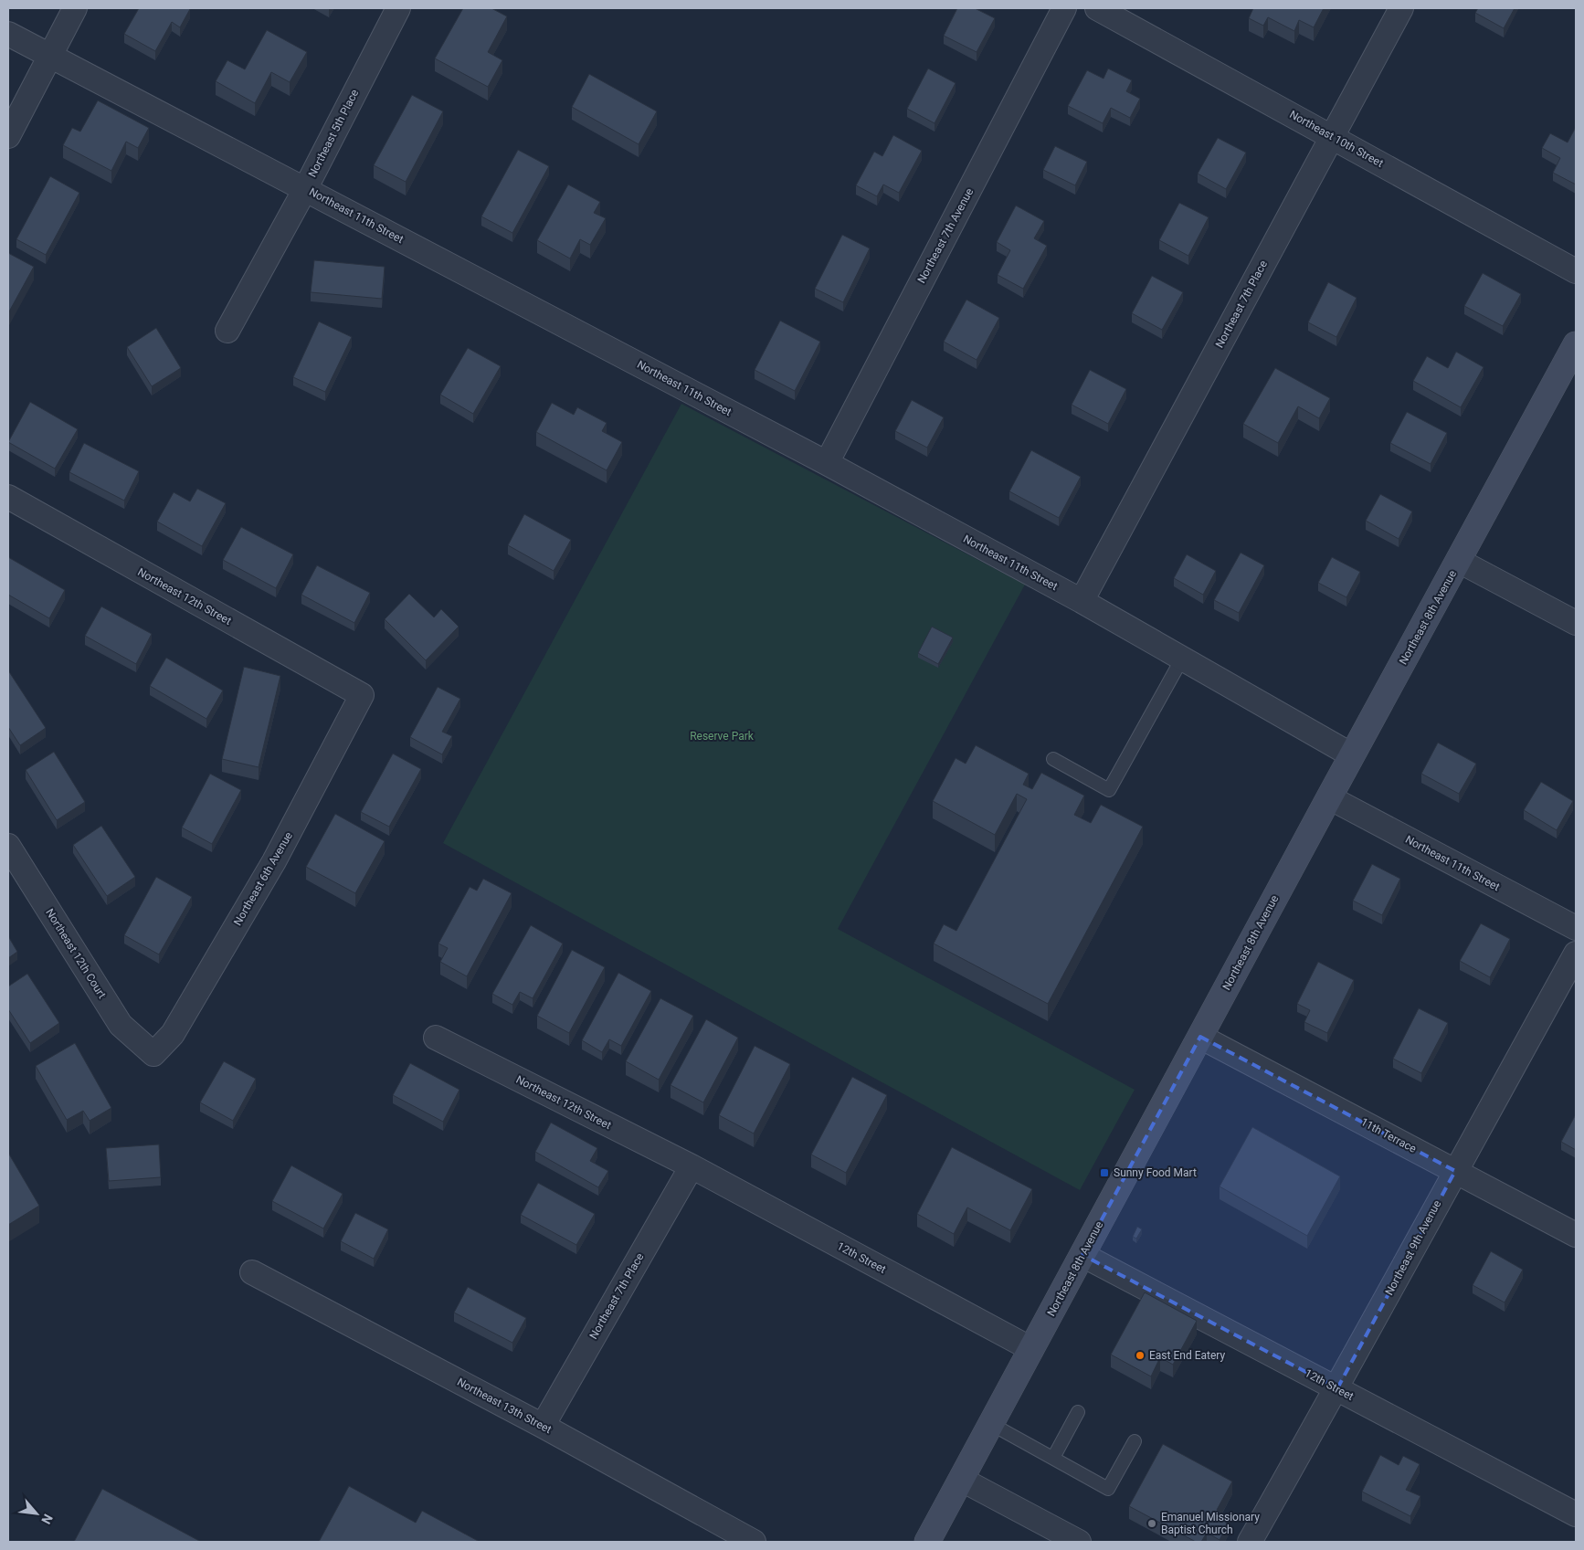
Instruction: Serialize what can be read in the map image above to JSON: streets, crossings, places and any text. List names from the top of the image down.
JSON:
{
  "streets": {
    "street": [
      "Northeast 5th Place",
      "Northeast 10th Street",
      "Northeast 11th Street",
      "Northeast 7th Avenue",
      "Northeast 7th Place",
      "Northeast 12th Street",
      "Northeast 8th Avenue",
      "Northeast 6th Avenue",
      "Northeast 12th Court",
      "11th Terrace",
      "Northeast 9th Avenue",
      "12th Street",
      "Northeast 13th Street"
    ]
  },
  "crossings": [
    ["Northeast 5th Place", "Northeast 11th Street"],
    ["Northeast 10th Street", "Northeast 7th Place"],
    ["Northeast 11th Street", "Northeast 7th Avenue"],
    ["Northeast 11th Street", "Northeast 7th Place"],
    ["Northeast 11th Street", "Northeast 8th Avenue"],
    ["Northeast 7th Place", "Northeast 12th Street"],
    ["Northeast 7th Place", "12th Street"],
    ["Northeast 7th Place", "Northeast 13th Street"],
    ["Northeast 12th Street", "Northeast 6th Avenue"],
    ["Northeast 12th Street", "12th Street"],
    ["Northeast 8th Avenue", "11th Terrace"],
    ["Northeast 8th Avenue", "12th Street"],
    ["Northeast 6th Avenue", "Northeast 12th Court"],
    ["11th Terrace", "Northeast 9th Avenue"],
    ["Northeast 9th Avenue", "12th Street"]
  ],
  "parks": ["Reserve Park"],
  "places": {
    "transit": ["Sunny Food Mart"],
    "other": ["East End Eatery", "Emanuel Missionary Baptist Church"]
  },
  "north": "bottom right"
}
